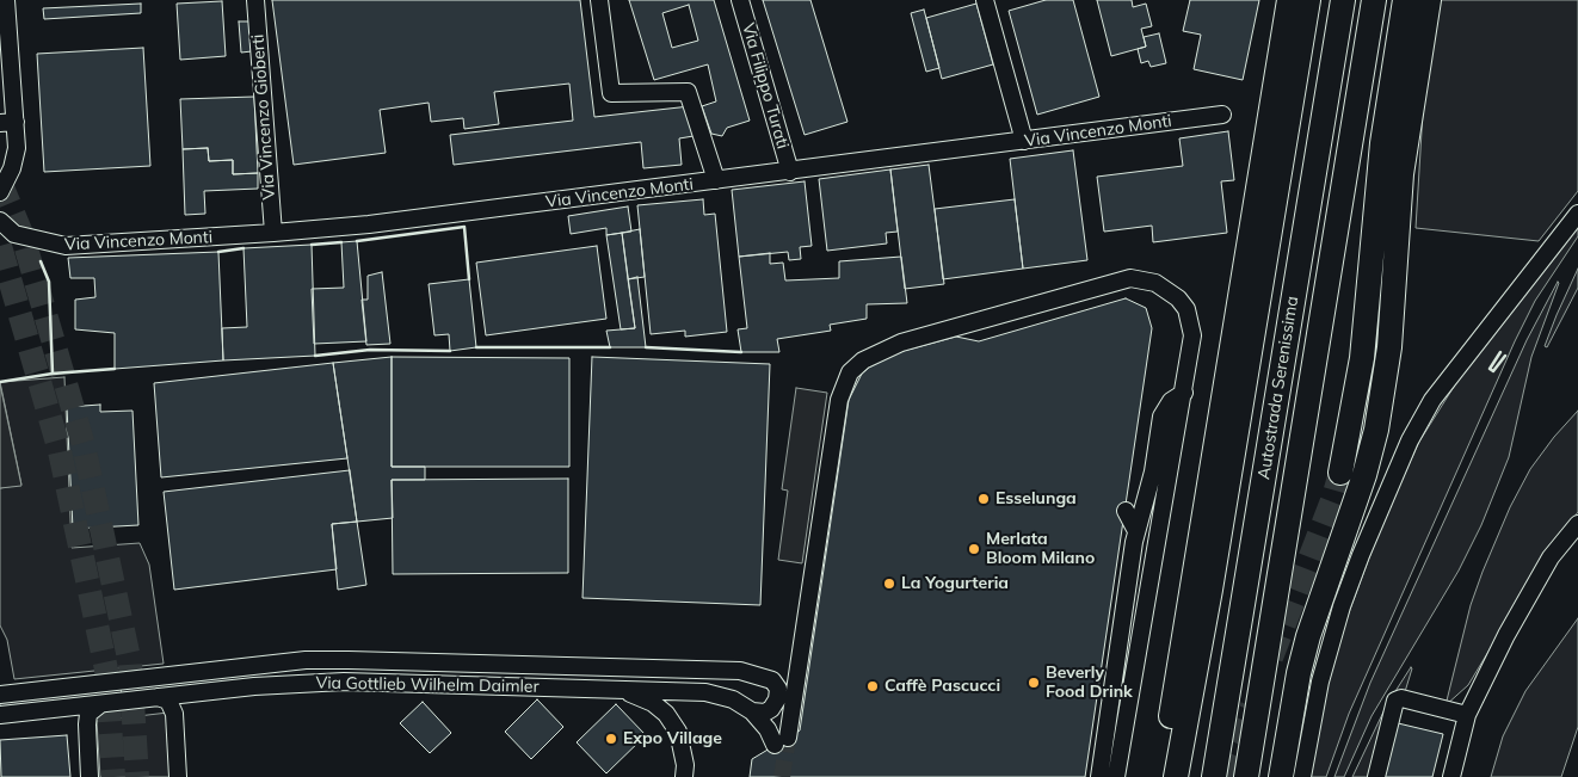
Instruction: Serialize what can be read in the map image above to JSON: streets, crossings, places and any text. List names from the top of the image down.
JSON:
{
  "streets": {
    "highway": ["Autostrada Serenissima"],
    "street": [
      "Via Filippo Turati",
      "Via Vincenzo Gioberti",
      "Via Vincenzo Monti",
      "Via Gottlieb Wilhelm Daimler"
    ]
  },
  "crossings": [
    ["Via Filippo Turati", "Via Vincenzo Monti"],
    ["Via Vincenzo Gioberti", "Via Vincenzo Monti"]
  ],
  "places": [
    "Esselunga",
    "Merlata Bloom Milano",
    "La Yogurteria",
    "Beverly Food Drink",
    "Caffè Pascucci",
    "Expo Village"
  ]
}
